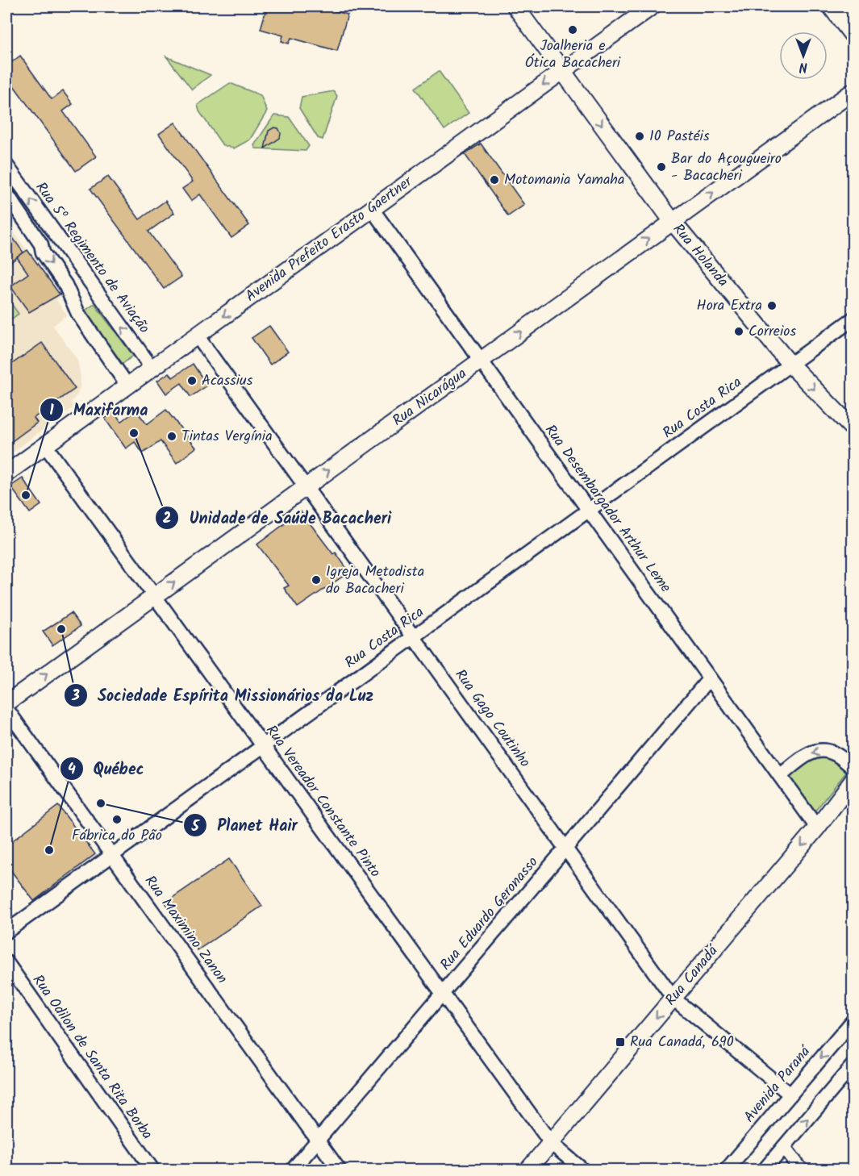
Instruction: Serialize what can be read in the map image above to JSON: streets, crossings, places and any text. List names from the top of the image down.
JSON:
{
  "streets": {
    "main road": [
      "Avenida Prefeito Erasto Gaertner",
      "Rua Holanda",
      "Rua Nicarágua",
      "Rua Canadá"
    ],
    "street": [
      "Rua 5º Regimento de Aviação",
      "Rua Costa Rica",
      "Rua Desembargador Arthur Leme",
      "Rua Gago Coutinho",
      "Rua Vereador Constante Pinto",
      "Rua Eduardo Geronasso",
      "Rua Maximino Zanon",
      "Rua Odilon de Santa Rita Borba",
      "Avenida Paraná"
    ]
  },
  "crossings": [
    ["Avenida Prefeito Erasto Gaertner", "Rua Holanda"],
    ["Avenida Prefeito Erasto Gaertner", "Rua 5º Regimento de Aviação"],
    ["Avenida Prefeito Erasto Gaertner", "Rua Desembargador Arthur Leme"],
    ["Avenida Prefeito Erasto Gaertner", "Rua Gago Coutinho"],
    ["Avenida Prefeito Erasto Gaertner", "Rua Vereador Constante Pinto"],
    ["Rua Holanda", "Rua Nicarágua"],
    ["Rua Holanda", "Rua Costa Rica"],
    ["Rua Nicarágua", "Rua Desembargador Arthur Leme"],
    ["Rua Nicarágua", "Rua Gago Coutinho"],
    ["Rua Nicarágua", "Rua Vereador Constante Pinto"],
    ["Rua Costa Rica", "Rua Desembargador Arthur Leme"],
    ["Rua Costa Rica", "Rua Gago Coutinho"],
    ["Rua Costa Rica", "Rua Vereador Constante Pinto"],
    ["Rua Costa Rica", "Rua Maximino Zanon"],
    ["Rua Desembargador Arthur Leme", "Rua Eduardo Geronasso"],
    ["Rua Desembargador Arthur Leme", "Rua Canadá"],
    ["Rua Gago Coutinho", "Rua Eduardo Geronasso"],
    ["Rua Gago Coutinho", "Rua Canadá"],
    ["Rua Gago Coutinho", "Avenida Paraná"],
    ["Rua Vereador Constante Pinto", "Rua Eduardo Geronasso"],
    ["Rua Vereador Constante Pinto", "Rua Canadá"],
    ["Rua Eduardo Geronasso", "Rua Maximino Zanon"]
  ],
  "one_way": [
    "Avenida Prefeito Erasto Gaertner",
    "Rua Holanda",
    "Rua Nicarágua",
    "Rua Canadá"
  ],
  "places": {
    "other": [
      "Joalheria e Ótica Bacacheri",
      "10 Pastéis",
      "Bar do Açougueiro - Bacacheri",
      "Motomania Yamaha",
      "Hora Extra",
      "Correios",
      "Acassius",
      "Unidade de Saúde Bacacheri",
      "Tintas Vergínia",
      "Maxifarma",
      "Igreja Metodista do Bacacheri",
      "Sociedade Espírita Missionários da Luz",
      "Planet Hair",
      "Fábrica do Pão",
      "Québec"
    ],
    "transit": ["Rua Canadá, 690"]
  },
  "north": "bottom"
}
